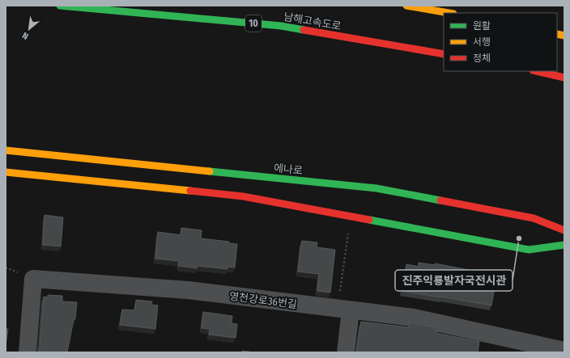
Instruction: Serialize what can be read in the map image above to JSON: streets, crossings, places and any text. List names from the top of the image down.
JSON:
{
  "streets": {
    "main road": ["남해고속도로", "10", "에나로"],
    "street": ["영천강로36번길"]
  },
  "places": ["진주익룡발자국전시관"],
  "legend": ["원활", "서행", "정체"],
  "north": "bottom left"
}
